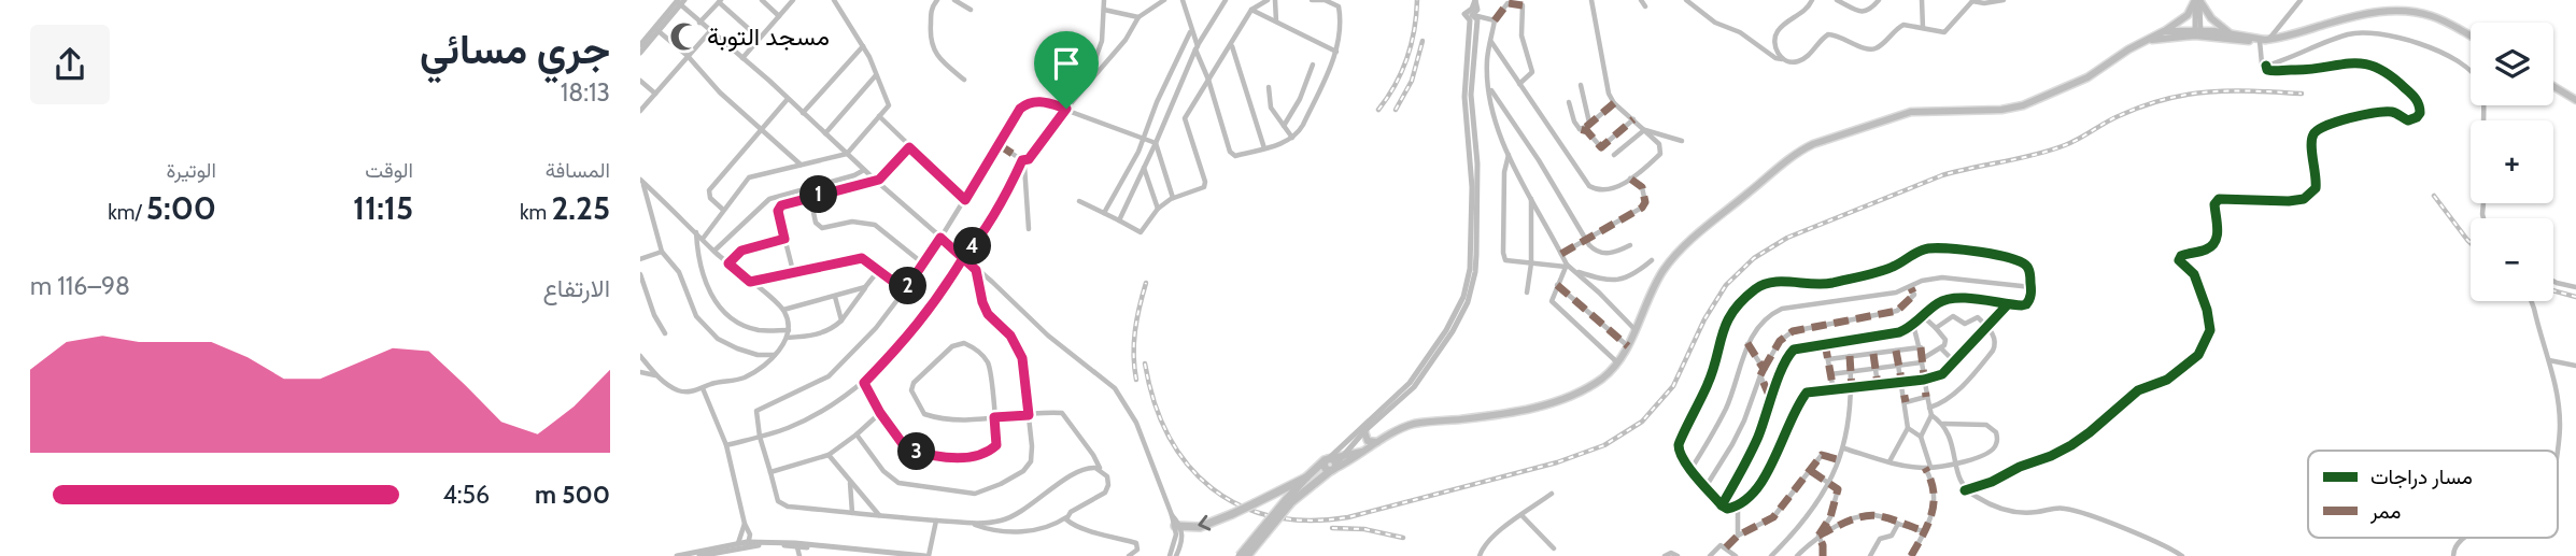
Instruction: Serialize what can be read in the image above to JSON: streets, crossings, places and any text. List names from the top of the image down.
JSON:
{
  "places": {
    "mosque": ["مسجد التوبة"]
  },
  "legend": ["مسار دراجات", "ممر"],
  "page": {
    "heading": ["جري مسائي", "18:13"],
    "map_buttons": ["+", "−"],
    "stats": [
      ["المسافة", "2.25 km"],
      ["الوقت", "11:15"],
      ["الوتيرة", "5:00 /km"]
    ],
    "pins": [
      "1",
      "4",
      "2",
      "3"
    ],
    "chart": ["الارتفاع", "98–116 m"],
    "list": [
      {
        "name": "500 m",
        "note": "4:56"
      }
    ]
  }
}
